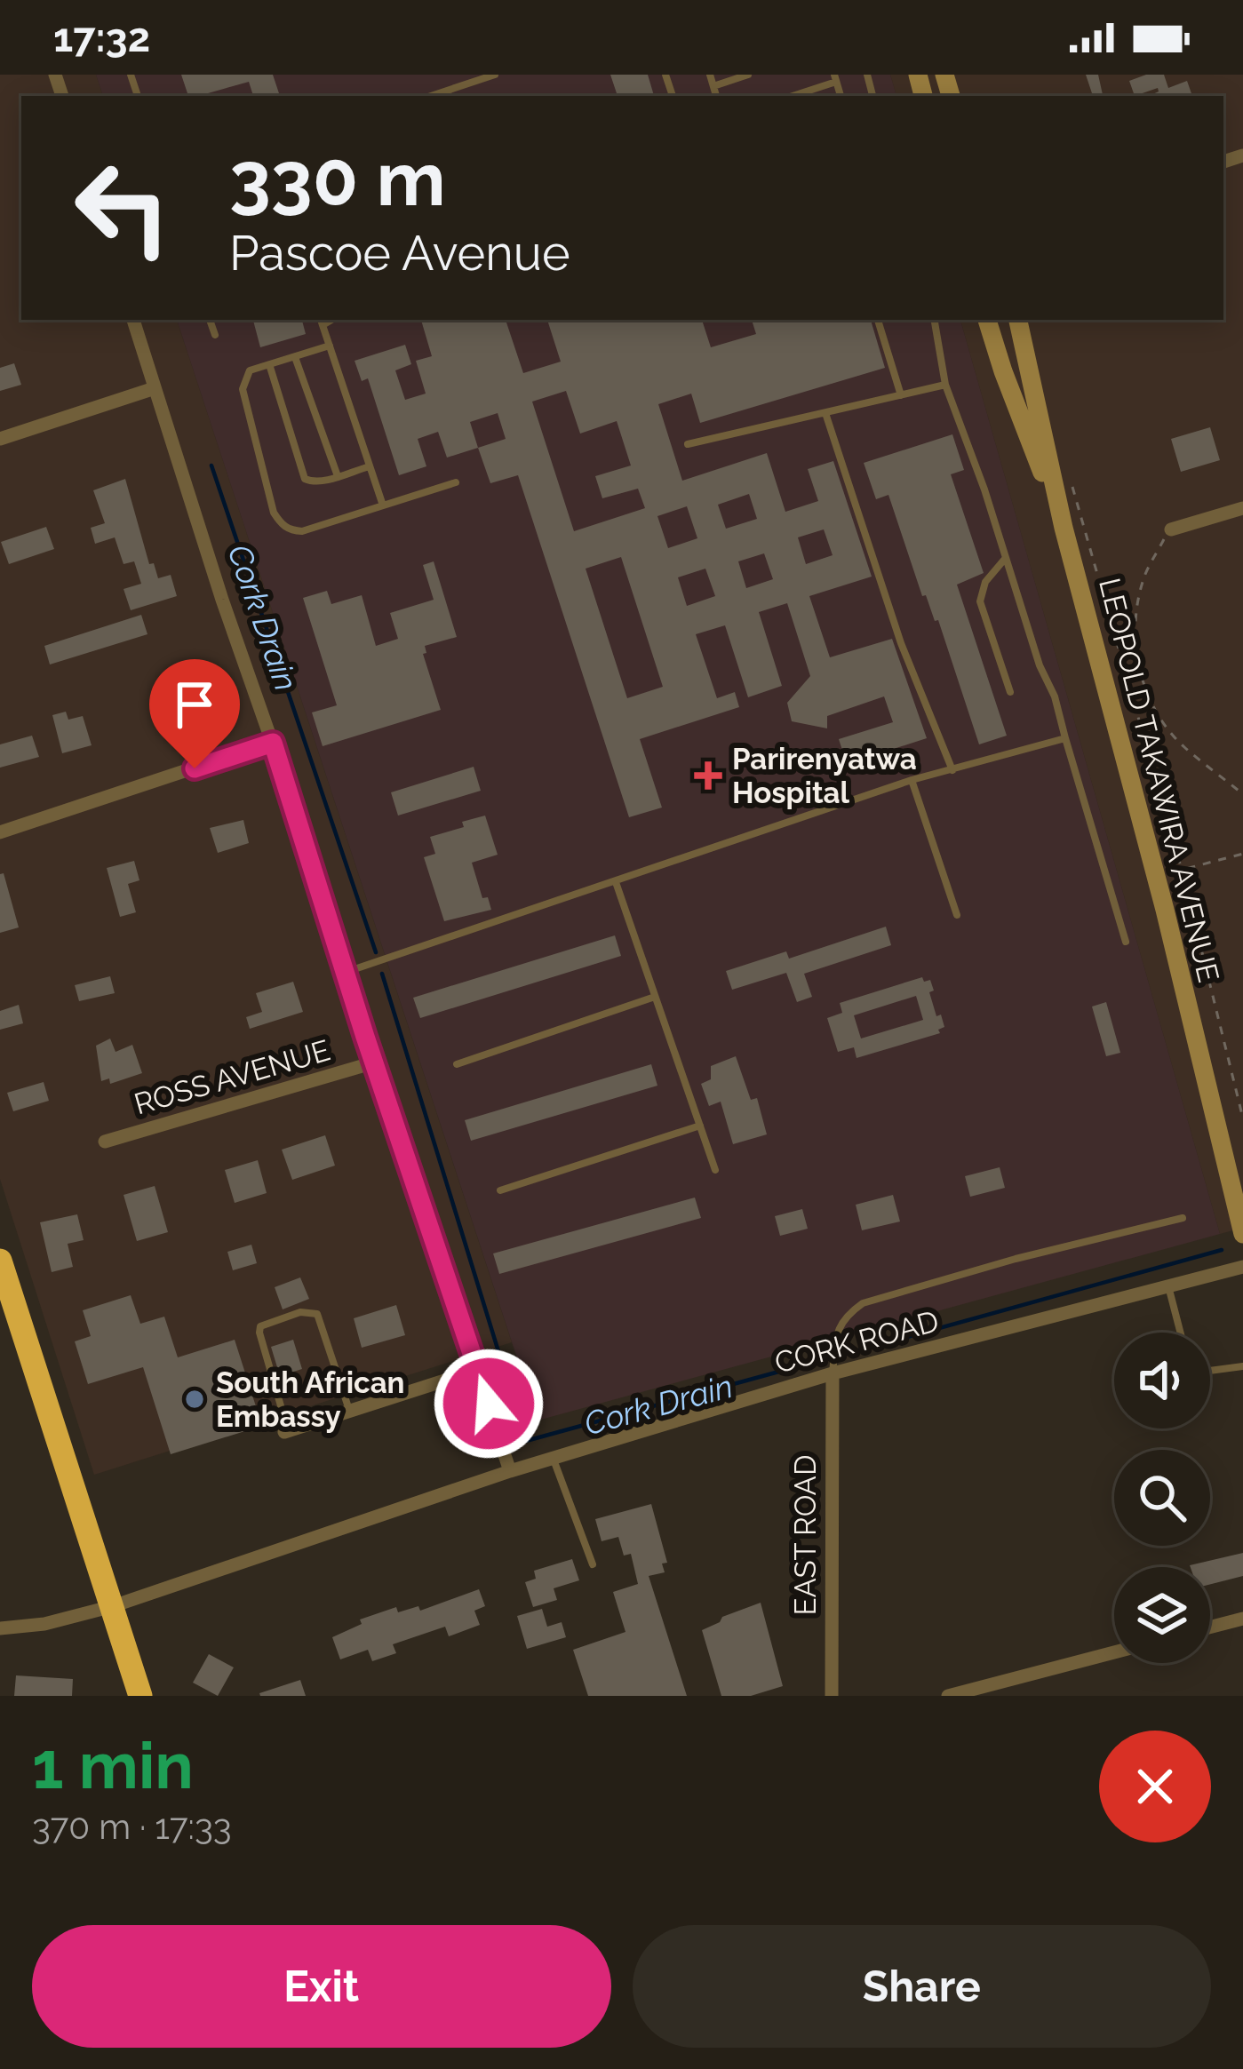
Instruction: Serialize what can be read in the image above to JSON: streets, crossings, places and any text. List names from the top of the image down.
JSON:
{
  "streets": {
    "main road": ["LEOPOLD TAKAWIRA AVENUE"],
    "street": ["ROSS AVENUE", "CORK ROAD", "EAST ROAD"]
  },
  "crossings": [
    ["CORK ROAD", "EAST ROAD"]
  ],
  "water": ["Cork Drain"],
  "places": {
    "health": ["Parirenyatwa Hospital"],
    "other": ["South African Embassy"]
  },
  "page": {
    "status": "17:32",
    "turn": ["330 m", "Pascoe Avenue"],
    "heading": ["1 min", "370 m · 17:33"],
    "buttons": ["Exit", "Share"]
  }
}
